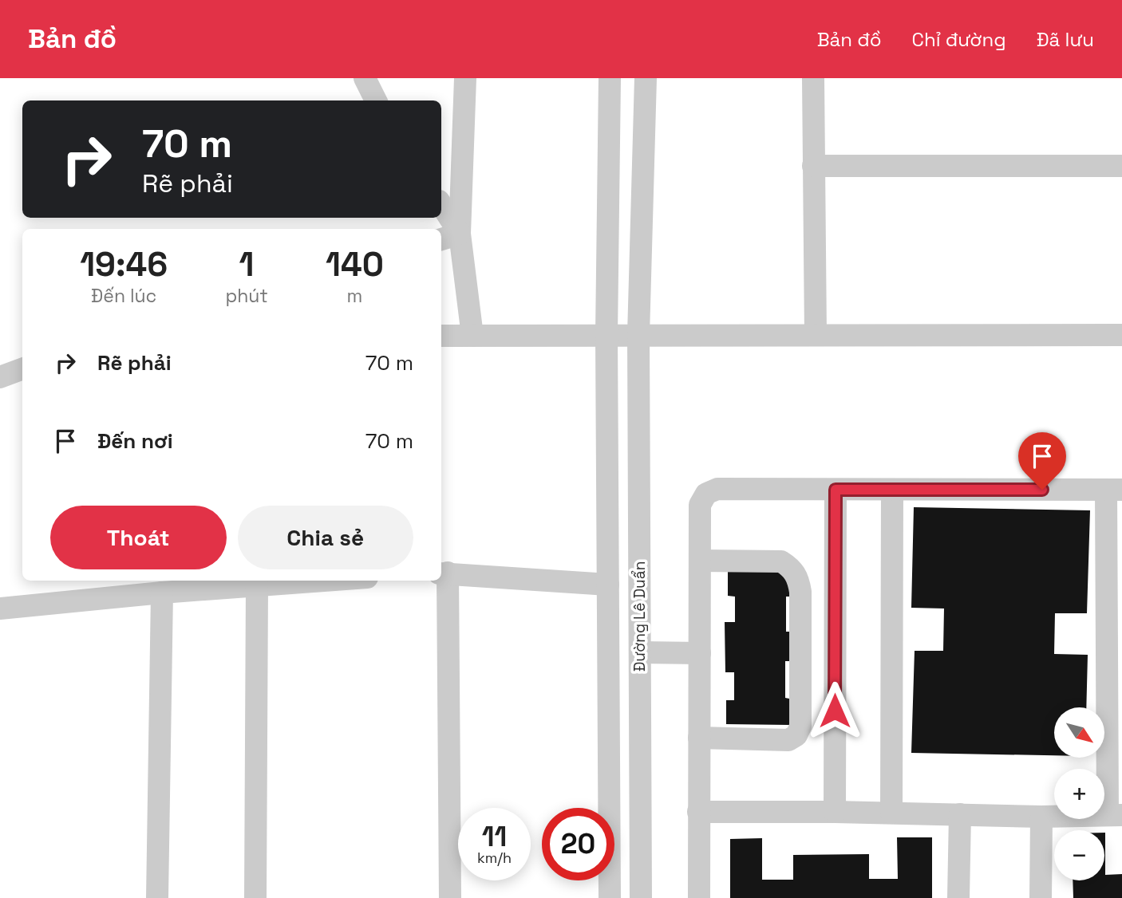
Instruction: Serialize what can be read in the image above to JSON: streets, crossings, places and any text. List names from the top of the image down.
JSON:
{
  "streets": {
    "street": ["Đường Lê Duẩn"]
  },
  "north": "bottom right",
  "page": {
    "header": "Bản đồ",
    "nav": ["Bản đồ", "Chỉ đường", "Đã lưu"],
    "turn": ["70 m", "Rẽ phải"],
    "eta": [
      "19:46",
      "Đến lúc",
      "1",
      "phút",
      "140",
      "m"
    ],
    "list": [
      {
        "name": "Rẽ phải",
        "value": "70 m"
      },
      {
        "name": "Đến nơi",
        "value": "70 m"
      }
    ],
    "buttons": ["Thoát", "Chia sẻ"],
    "map_buttons": ["+", "−"],
    "speed": "11 km/h",
    "limit": "20"
  }
}
